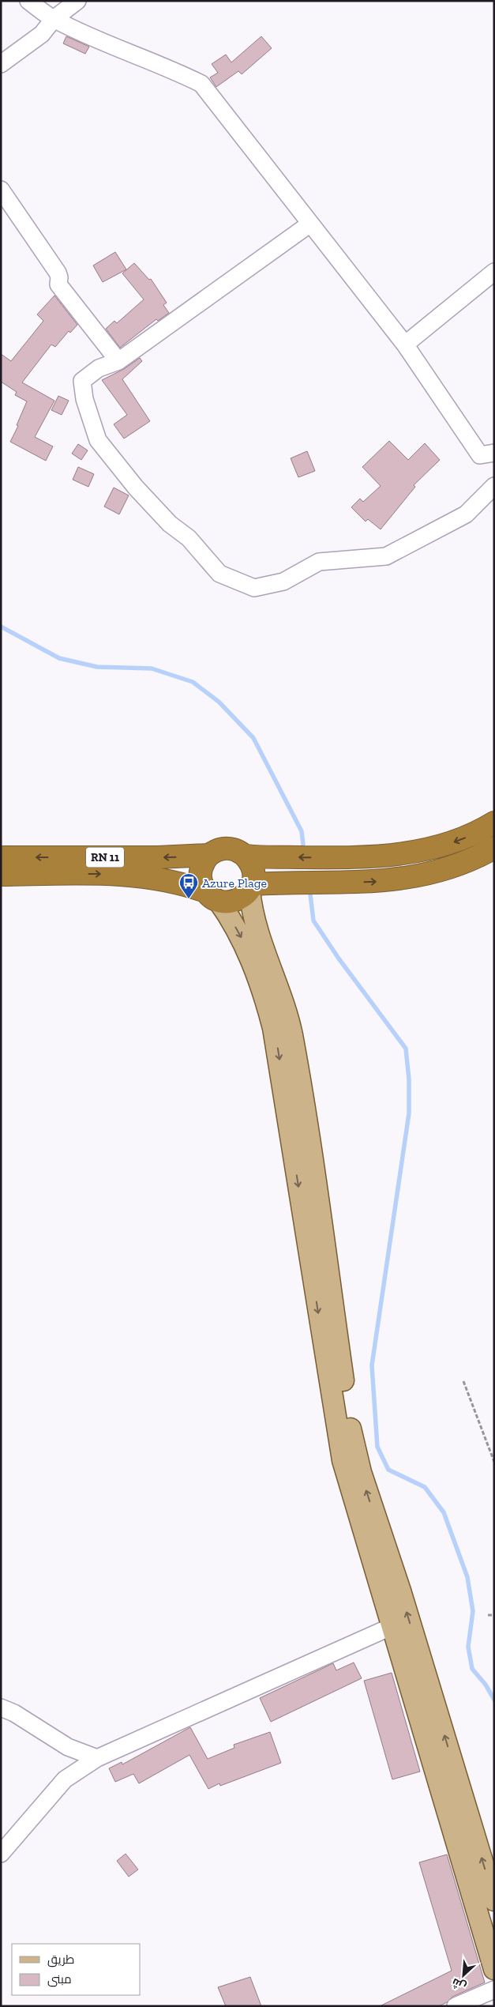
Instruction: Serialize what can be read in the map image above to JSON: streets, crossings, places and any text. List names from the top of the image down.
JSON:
{
  "streets": {
    "highway": ["RN 11"]
  },
  "places": {
    "bus stop": ["Azure Plage"]
  },
  "legend": ["طريق", "مبنى"],
  "north": "bottom left"
}
